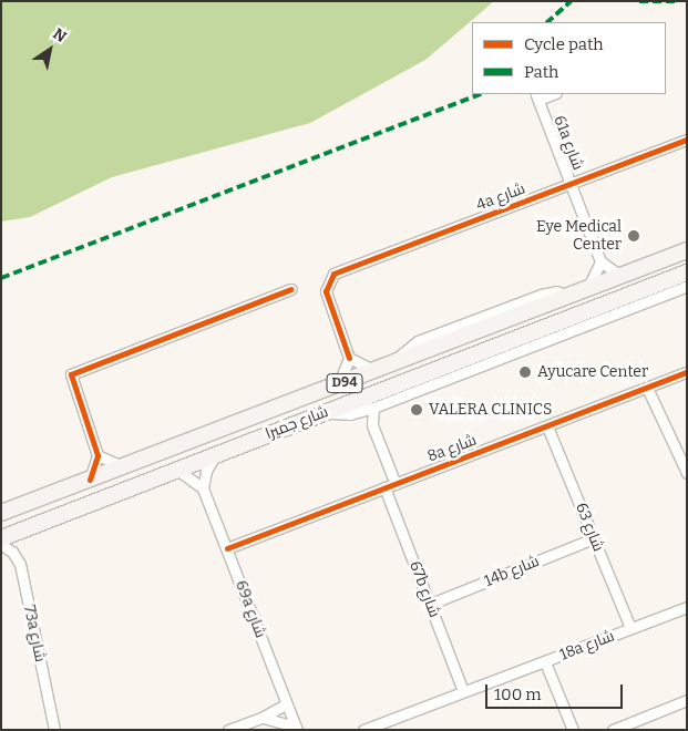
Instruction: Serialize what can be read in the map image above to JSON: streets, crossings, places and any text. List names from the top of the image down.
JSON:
{
  "streets": {
    "main road": ["D94", "شارع جميرا"],
    "street": [
      "61a شارع",
      "4a شارع",
      "8a شارع",
      "شارع 63",
      "14b شارع",
      "67b شارع",
      "69a شارع",
      "73a شارع",
      "18a شارع"
    ]
  },
  "crossings": [
    ["61a شارع", "4a شارع"],
    ["8a شارع", "شارع 63"],
    ["8a شارع", "67b شارع"],
    ["8a شارع", "69a شارع"],
    ["شارع 63", "14b شارع"],
    ["شارع 63", "18a شارع"],
    ["14b شارع", "67b شارع"],
    ["67b شارع", "18a شارع"]
  ],
  "places": ["Eye Medical Center", "Ayucare Center", "VALERA CLINICS"],
  "legend": ["Cycle path", "Path"],
  "scale_bar": "100 m",
  "north": "top right"
}
